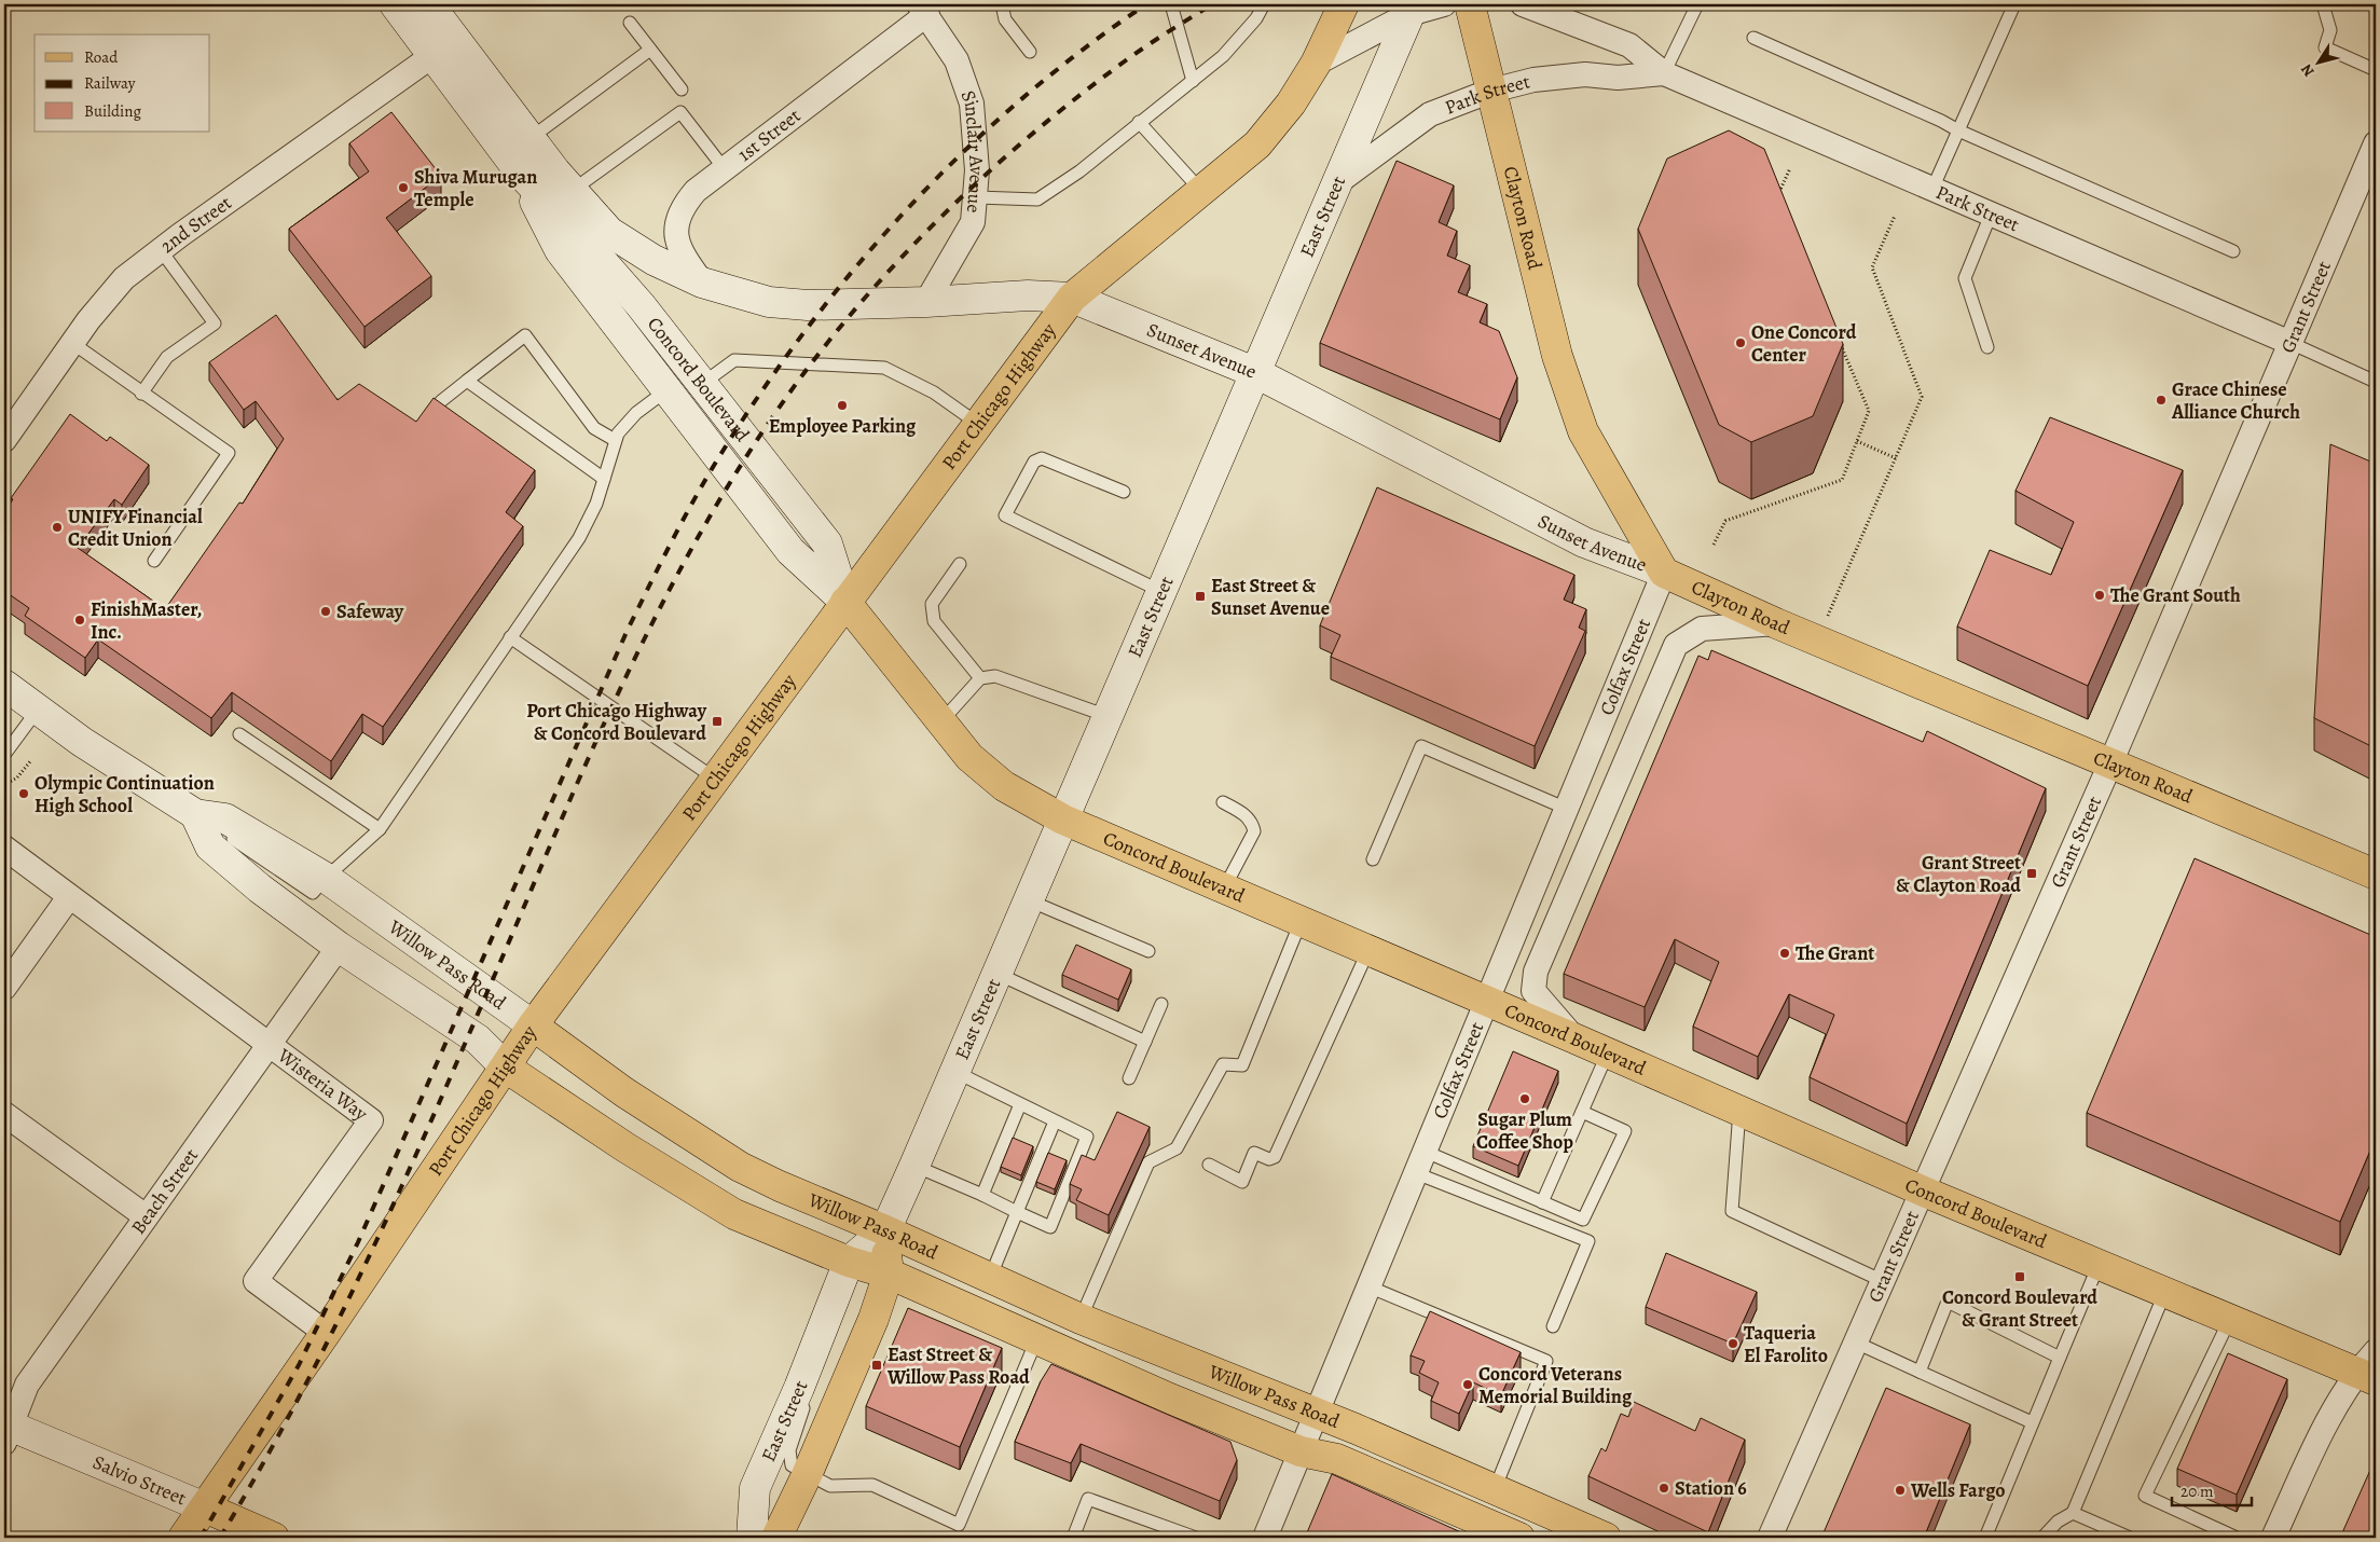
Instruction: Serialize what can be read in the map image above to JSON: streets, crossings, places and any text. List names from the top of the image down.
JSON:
{
  "streets": {
    "main road": [
      "East Street",
      "Clayton Road",
      "Concord Boulevard",
      "Port Chicago Highway",
      "Willow Pass Road",
      "Salvio Street"
    ],
    "street": [
      "Park Street",
      "1st Street",
      "Sinclair Avenue",
      "2nd Street",
      "Grant Street",
      "Sunset Avenue",
      "Colfax Street",
      "Wisteria Way",
      "Beach Street"
    ]
  },
  "crossings": [
    ["Park Street", "East Street"],
    ["Park Street", "Clayton Road"],
    ["Park Street", "Grant Street"],
    ["1st Street", "Sinclair Avenue"],
    ["1st Street", "Sunset Avenue"],
    ["Sinclair Avenue", "Sunset Avenue"],
    ["East Street", "Sunset Avenue"],
    ["East Street", "Concord Boulevard"],
    ["East Street", "Willow Pass Road"],
    ["Clayton Road", "Grant Street"],
    ["Clayton Road", "Sunset Avenue"],
    ["Clayton Road", "Colfax Street"],
    ["2nd Street", "Concord Boulevard"],
    ["Grant Street", "Concord Boulevard"],
    ["Sunset Avenue", "Port Chicago Highway"],
    ["Sunset Avenue", "Colfax Street"],
    ["Concord Boulevard", "Port Chicago Highway"],
    ["Concord Boulevard", "Colfax Street"],
    ["Port Chicago Highway", "Willow Pass Road"],
    ["Port Chicago Highway", "Wisteria Way"],
    ["Port Chicago Highway", "Salvio Street"],
    ["Colfax Street", "Willow Pass Road"],
    ["Willow Pass Road", "Beach Street"],
    ["Wisteria Way", "Beach Street"],
    ["Beach Street", "Salvio Street"]
  ],
  "places": {
    "other": [
      "Shiva Murugan Temple",
      "One Concord Center",
      "Grace Chinese Alliance Church",
      "Employee Parking",
      "UNIFY Financial Credit Union",
      "The Grant South",
      "Safeway",
      "FinishMaster, Inc.",
      "Olympic Continuation High School",
      "The Grant",
      "Sugar Plum Coffee Shop",
      "Taqueria El Farolito",
      "Concord Veterans Memorial Building",
      "Station 6",
      "Wells Fargo"
    ],
    "transit": [
      "East Street & Sunset Avenue",
      "Port Chicago Highway & Concord Boulevard",
      "Grant Street & Clayton Road",
      "Concord Boulevard & Grant Street",
      "East Street & Willow Pass Road"
    ]
  },
  "legend": ["Road", "Railway", "Building"],
  "scale_bar": "20 m",
  "north": "bottom left"
}
